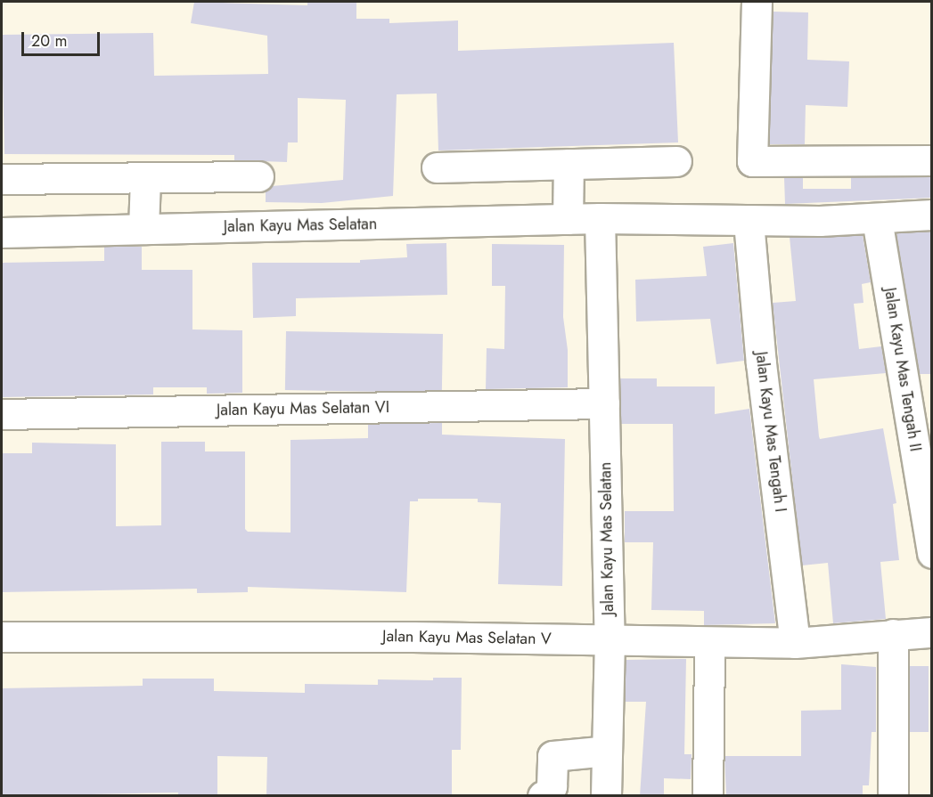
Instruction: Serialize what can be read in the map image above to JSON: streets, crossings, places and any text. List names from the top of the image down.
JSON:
{
  "streets": {
    "street": [
      "Jalan Kayu Mas Selatan",
      "Jalan Kayu Mas Tengah II",
      "Jalan Kayu Mas Selatan VI",
      "Jalan Kayu Mas Tengah I",
      "Jalan Kayu Mas Selatan V"
    ]
  },
  "crossings": [
    ["Jalan Kayu Mas Selatan", "Jalan Kayu Mas Tengah II"],
    ["Jalan Kayu Mas Selatan", "Jalan Kayu Mas Selatan VI"],
    ["Jalan Kayu Mas Selatan", "Jalan Kayu Mas Tengah I"],
    ["Jalan Kayu Mas Selatan", "Jalan Kayu Mas Selatan V"],
    ["Jalan Kayu Mas Tengah I", "Jalan Kayu Mas Selatan V"]
  ],
  "scale_bar": "20 m"
}
